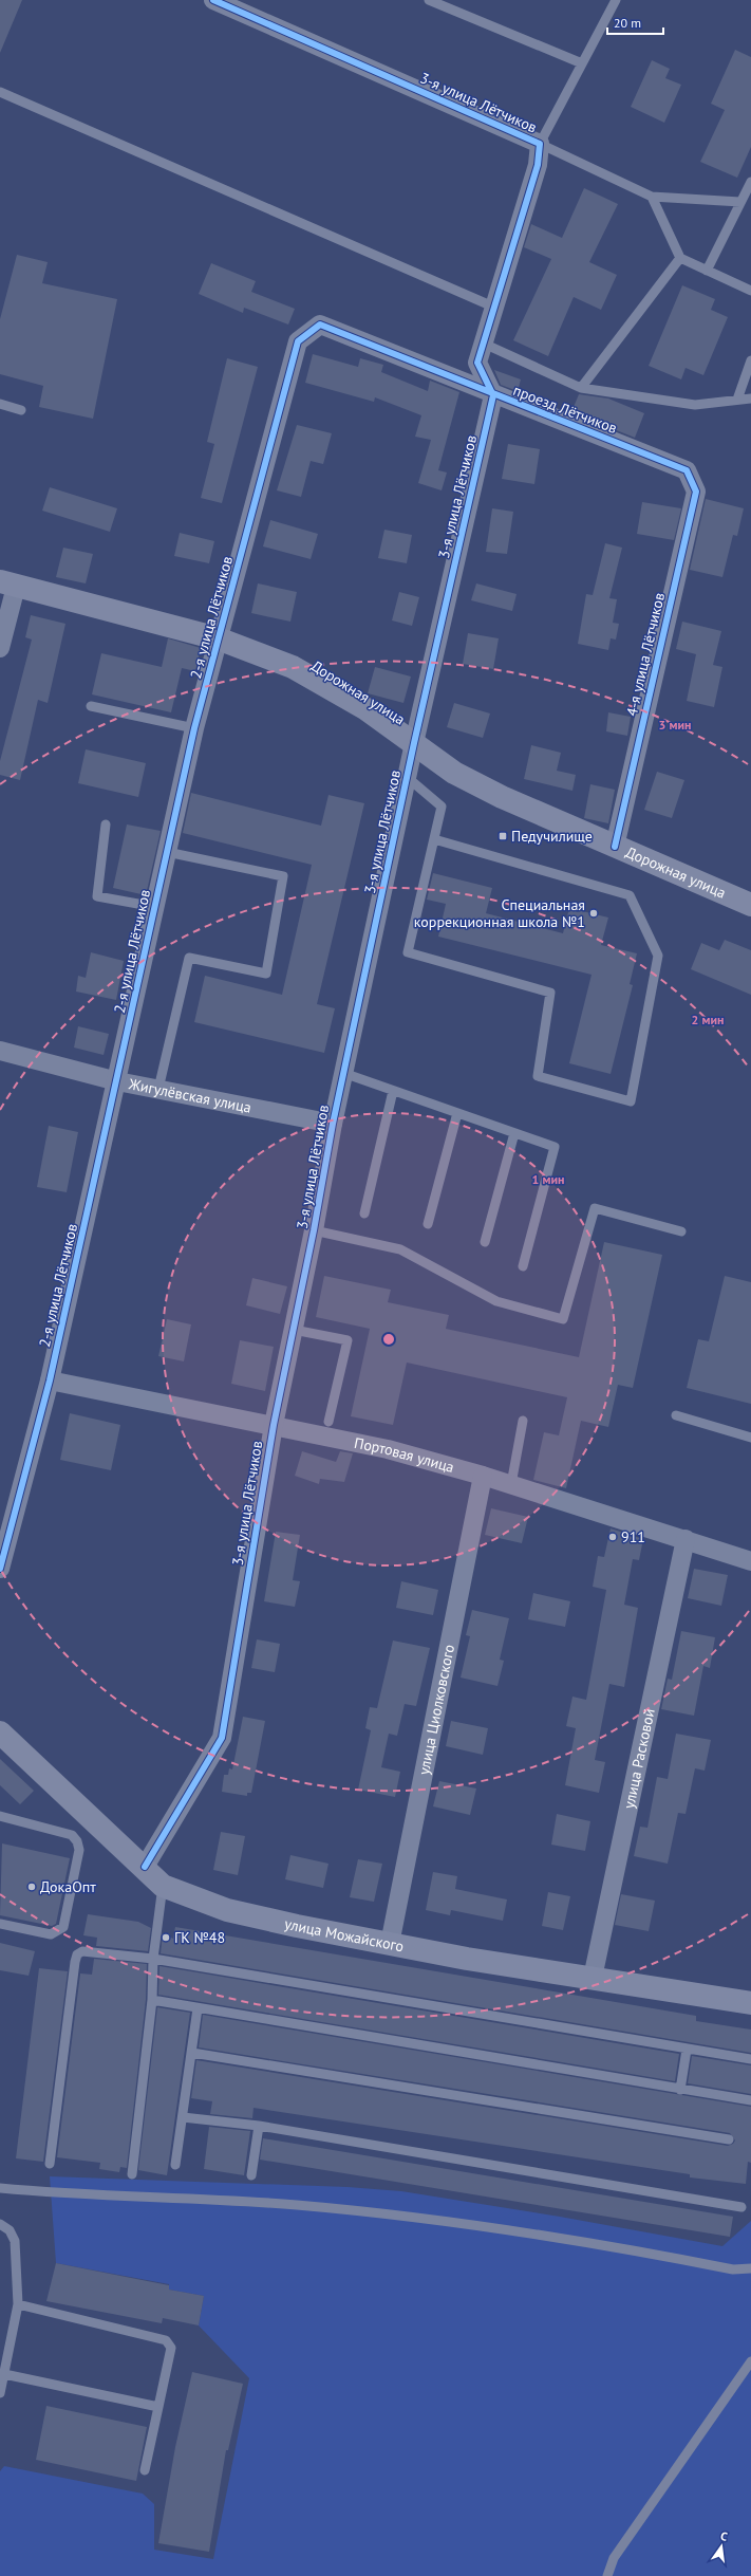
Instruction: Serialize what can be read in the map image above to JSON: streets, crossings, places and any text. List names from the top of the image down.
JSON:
{
  "streets": {
    "street": [
      "3-я улица Лётчиков",
      "проезд Лётчиков",
      "2-я улица Лётчиков",
      "4-я улица Лётчиков",
      "Дорожная улица",
      "Жигулёвская улица",
      "Портовая улица",
      "улица Циолковского",
      "улица Расковой",
      "улица Можайского"
    ]
  },
  "crossings": [
    ["3-я улица Лётчиков", "проезд Лётчиков"],
    ["3-я улица Лётчиков", "Дорожная улица"],
    ["3-я улица Лётчиков", "Жигулёвская улица"],
    ["3-я улица Лётчиков", "Портовая улица"],
    ["3-я улица Лётчиков", "улица Можайского"],
    ["проезд Лётчиков", "2-я улица Лётчиков"],
    ["проезд Лётчиков", "4-я улица Лётчиков"],
    ["2-я улица Лётчиков", "Дорожная улица"],
    ["2-я улица Лётчиков", "Жигулёвская улица"],
    ["2-я улица Лётчиков", "Портовая улица"],
    ["4-я улица Лётчиков", "Дорожная улица"],
    ["Портовая улица", "улица Циолковского"],
    ["Портовая улица", "улица Расковой"],
    ["улица Циолковского", "улица Можайского"],
    ["улица Расковой", "улица Можайского"]
  ],
  "places": {
    "transit": ["Педучилище"],
    "other": [
      "Специальная коррекционная школа №1",
      "911",
      "ДокаОпт",
      "ГК №48"
    ]
  },
  "scale_bar": "20 m",
  "north": "top",
  "rings": ["3 мин", "2 мин", "1 мин"]
}
